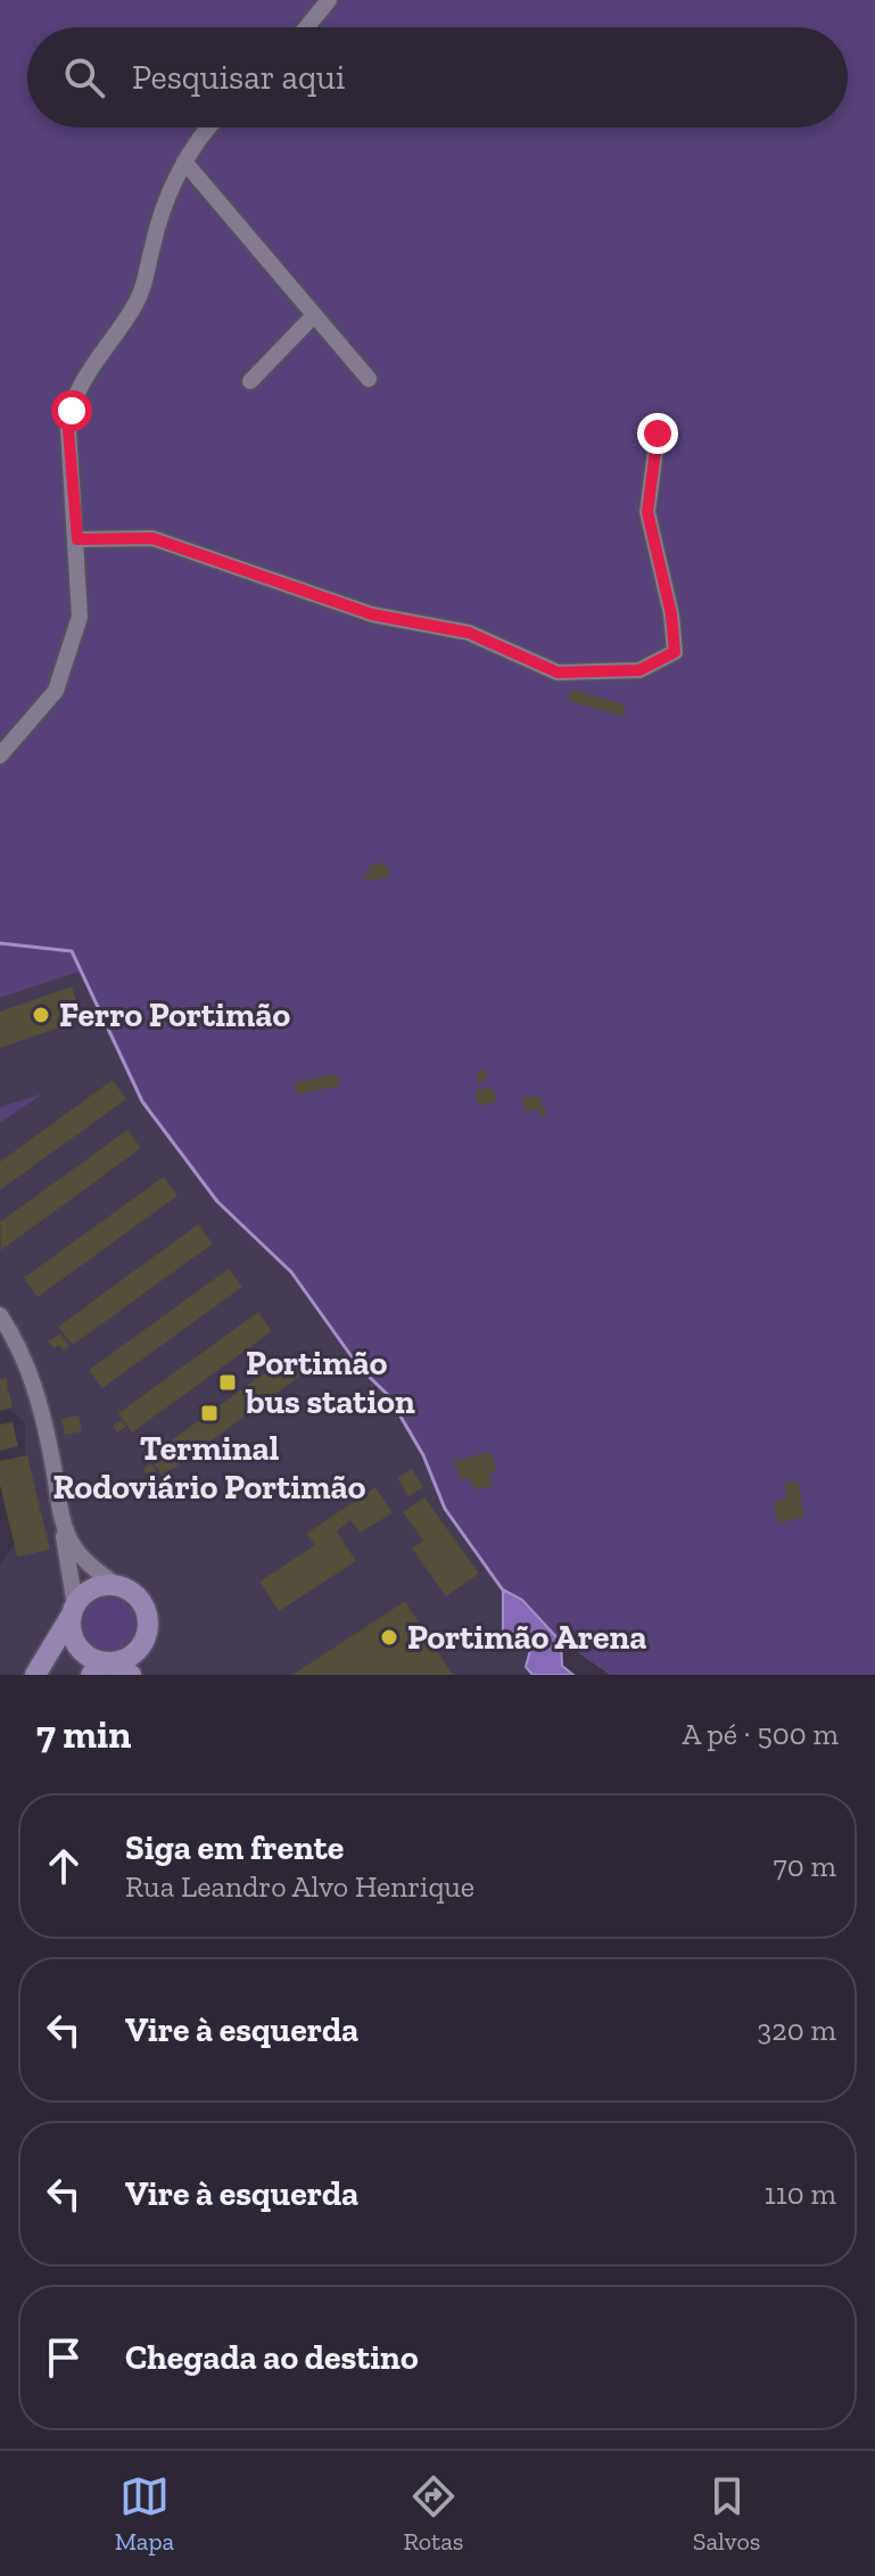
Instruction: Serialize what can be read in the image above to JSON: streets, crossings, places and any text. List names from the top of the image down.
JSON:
{
  "places": {
    "other": ["Ferro Portimão", "Portimão Arena"],
    "transit": ["Portimão bus station", "Terminal Rodoviário Portimão"]
  },
  "page": {
    "search": "Pesquisar aqui",
    "heading": ["7 min", "A pé · 500 m"],
    "list": [
      ["Siga em frente", "Rua Leandro Alvo Henrique", "70 m"],
      ["Vire à esquerda", "320 m"],
      ["Vire à esquerda", "110 m"],
      "Chegada ao destino"
    ],
    "nav": ["Mapa", "Rotas", "Salvos"]
  }
}
